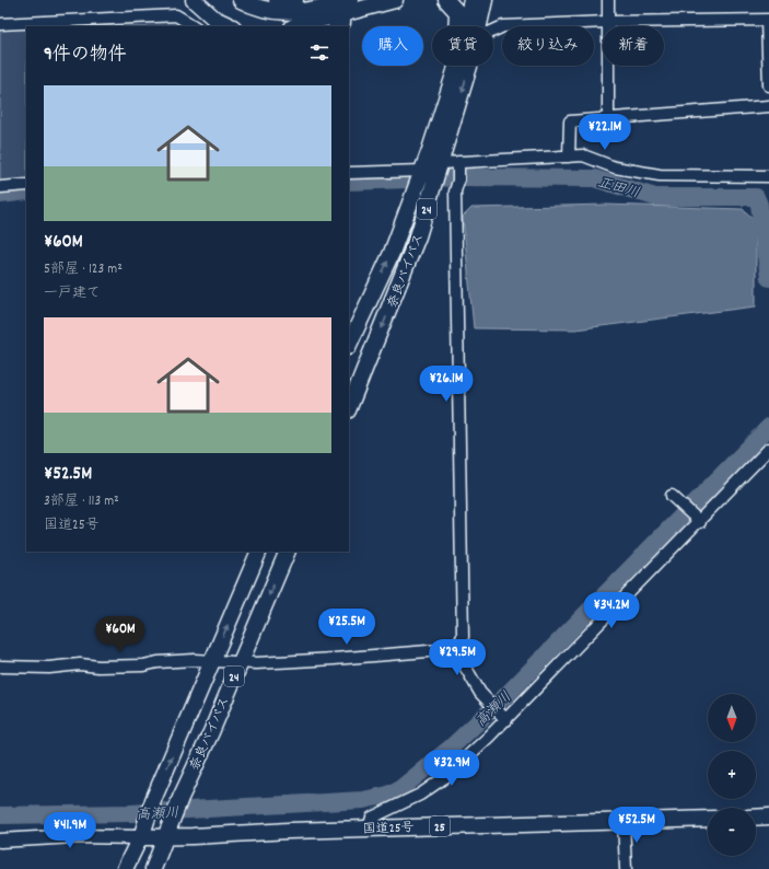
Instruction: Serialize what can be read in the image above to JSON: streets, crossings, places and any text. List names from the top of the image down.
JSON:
{
  "streets": {
    "highway": [
      "24",
      "奈良バイパス",
      "25",
      "国道25号"
    ]
  },
  "crossings": [
    ["奈良バイパス", "国道25号"]
  ],
  "water": ["正田川", "高瀬川"],
  "north": "bottom",
  "page": {
    "chip": [
      "購入",
      "賃貸",
      "絞り込み",
      "新着"
    ],
    "heading": "9件の物件",
    "list": [
      {
        "name": "¥60M",
        "note": "5部屋 · 123 m² · 一戸建て"
      },
      {
        "name": "¥52.5M",
        "note": "3部屋 · 113 m² · 国道25号"
      }
    ],
    "price": [
      "¥22.1M",
      "¥26.1M",
      "¥34.2M",
      "¥25.5M",
      "¥60M",
      "¥29.5M",
      "¥32.9M",
      "¥52.5M",
      "¥41.9M"
    ],
    "map_buttons": ["+", "−"]
  }
}
